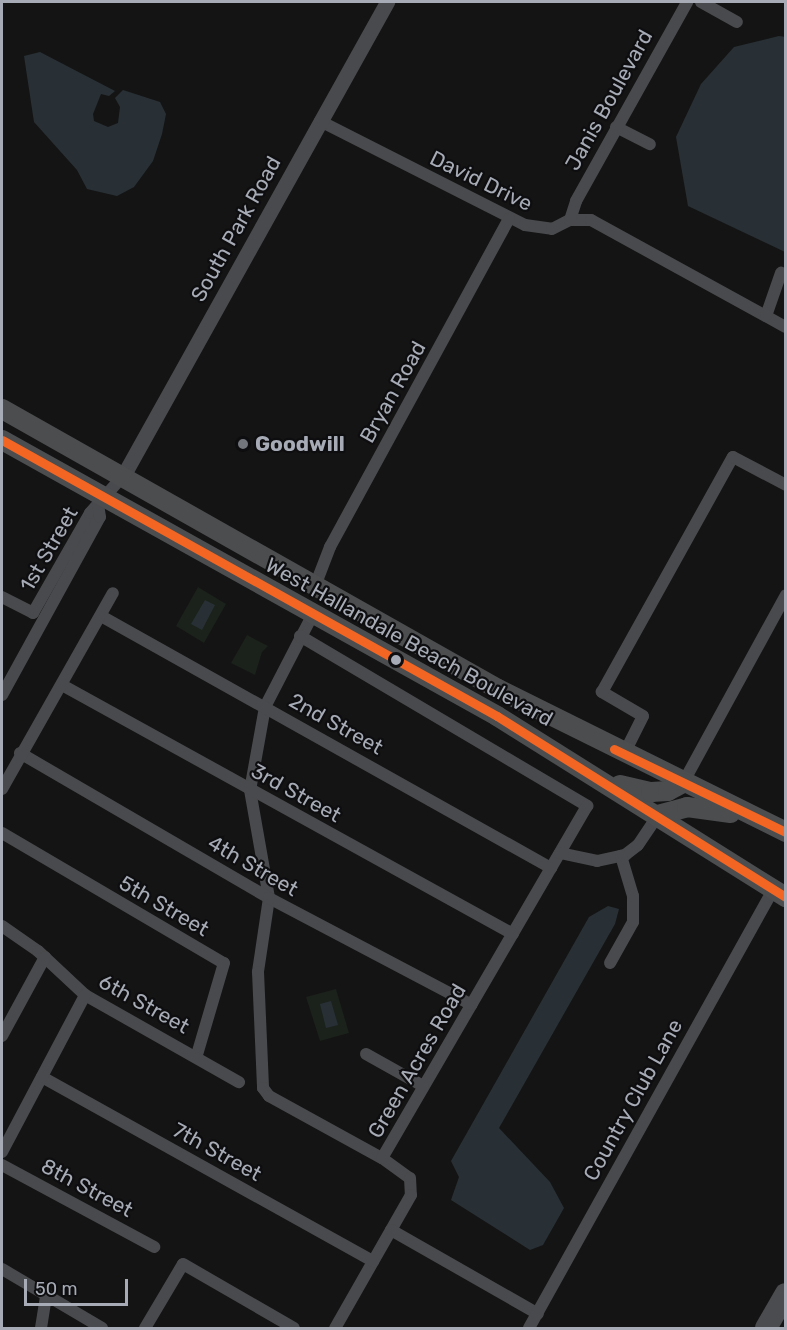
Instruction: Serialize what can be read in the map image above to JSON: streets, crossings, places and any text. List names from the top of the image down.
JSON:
{
  "streets": {
    "main road": ["West Hallandale Beach Boulevard"],
    "street": [
      "Janis Boulevard",
      "David Drive",
      "South Park Road",
      "Bryan Road",
      "1st Street",
      "2nd Street",
      "3rd Street",
      "4th Street",
      "5th Street",
      "6th Street",
      "Green Acres Road",
      "Country Club Lane",
      "7th Street",
      "8th Street"
    ]
  },
  "crossings": [
    ["Janis Boulevard", "David Drive"],
    ["David Drive", "South Park Road"],
    ["David Drive", "Bryan Road"],
    ["South Park Road", "1st Street"],
    ["South Park Road", "West Hallandale Beach Boulevard"],
    ["Bryan Road", "West Hallandale Beach Boulevard"],
    ["1st Street", "West Hallandale Beach Boulevard"],
    ["West Hallandale Beach Boulevard", "Country Club Lane"],
    ["2nd Street", "Green Acres Road"],
    ["3rd Street", "Green Acres Road"],
    ["4th Street", "Green Acres Road"],
    ["5th Street", "6th Street"],
    ["Green Acres Road", "7th Street"]
  ],
  "places": ["Goodwill"],
  "scale_bar": "50 m"
}
